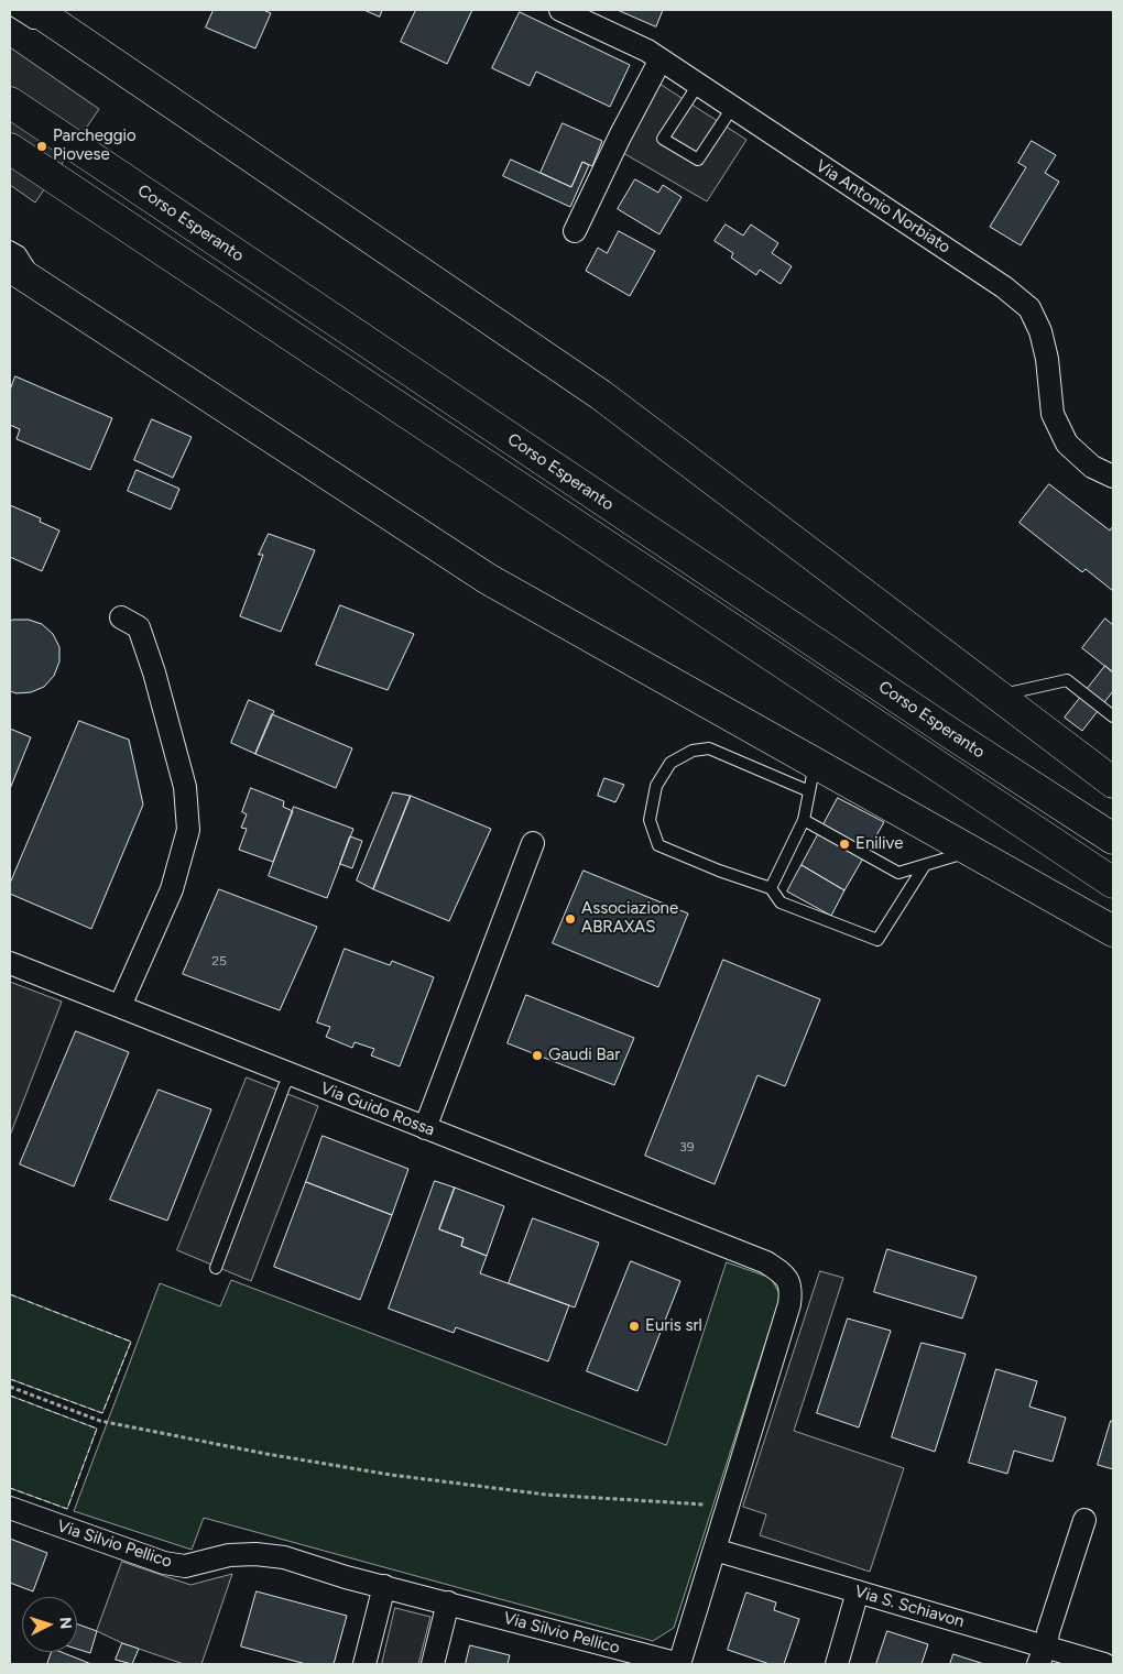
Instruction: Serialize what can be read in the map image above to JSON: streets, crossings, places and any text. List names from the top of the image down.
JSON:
{
  "streets": {
    "highway": ["Corso Esperanto"],
    "street": [
      "Via Antonio Norbiato",
      "Via Guido Rossa",
      "Via Silvio Pellico",
      "Via S. Schiavon"
    ]
  },
  "crossings": [
    ["Via Guido Rossa", "Via Silvio Pellico"],
    ["Via Silvio Pellico", "Via S. Schiavon"]
  ],
  "places": [
    "Parcheggio Piovese",
    "Enilive",
    "Associazione ABRAXAS",
    "Gaudi Bar",
    "Euris srl"
  ],
  "house_numbers": ["25", "39"],
  "north": "right"
}
